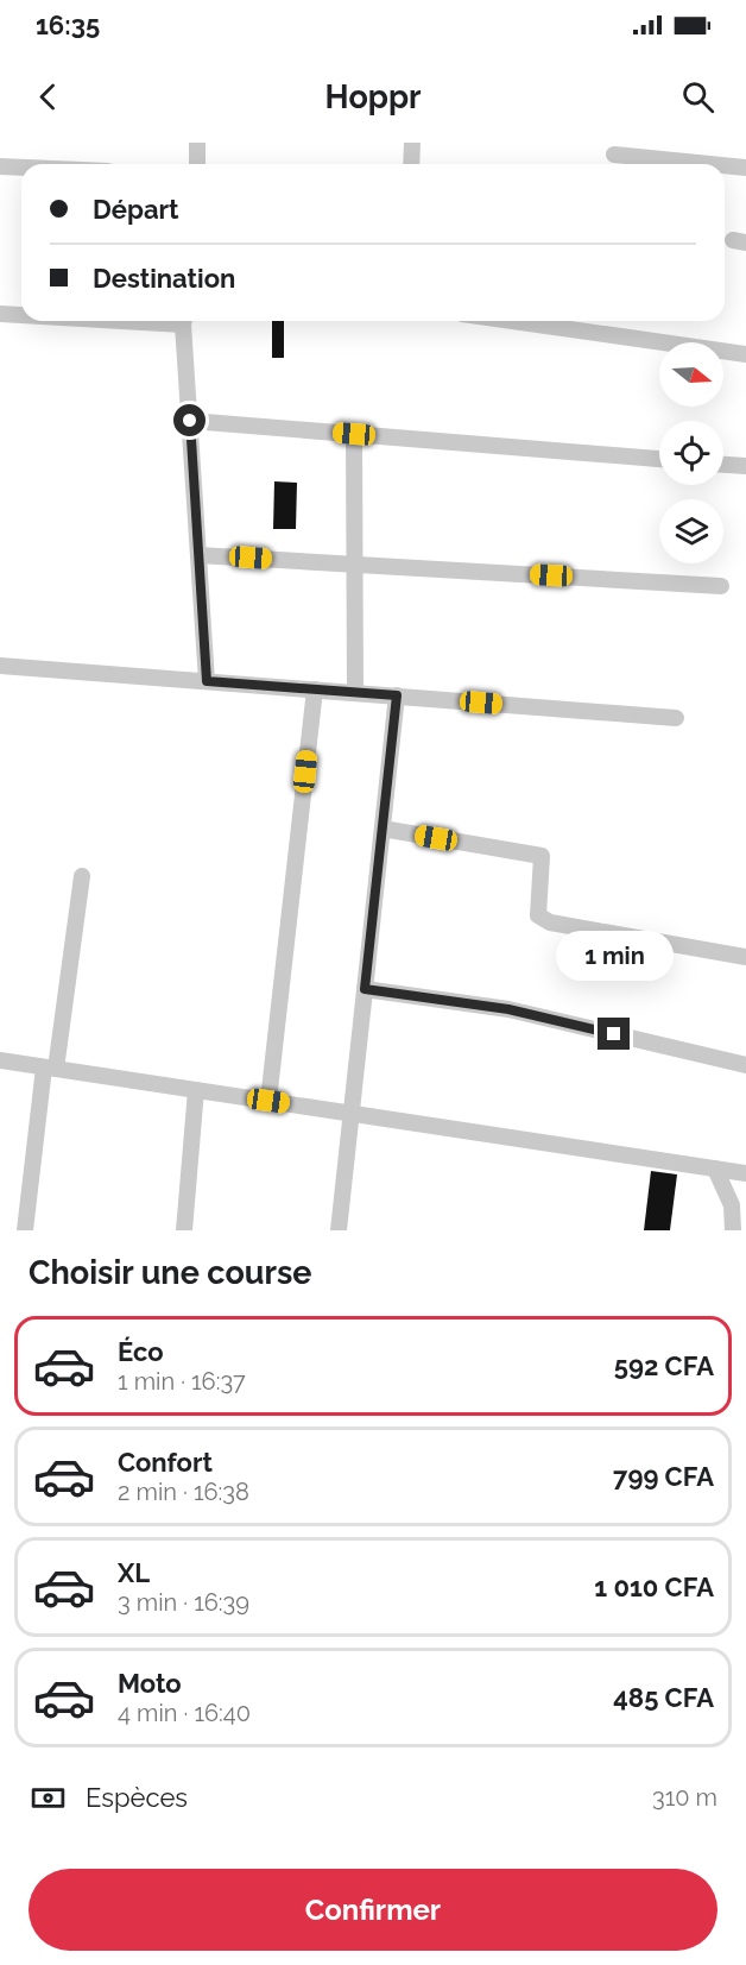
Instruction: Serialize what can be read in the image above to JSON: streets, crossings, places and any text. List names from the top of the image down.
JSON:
{
  "north": "right",
  "page": {
    "status": "16:35",
    "header": "Hoppr",
    "banner": ["Départ", "Destination"],
    "bubble": "1 min",
    "heading": "Choisir une course",
    "list": [
      {
        "name": "Éco",
        "note": "1 min · 16:37",
        "value": "592 CFA"
      },
      {
        "name": "Confort",
        "note": "2 min · 16:38",
        "value": "799 CFA"
      },
      {
        "name": "XL",
        "note": "3 min · 16:39",
        "value": "1 010 CFA"
      },
      {
        "name": "Moto",
        "note": "4 min · 16:40",
        "value": "485 CFA"
      }
    ],
    "pay": ["Espèces", "310 m"],
    "buttons": "Confirmer"
  }
}
